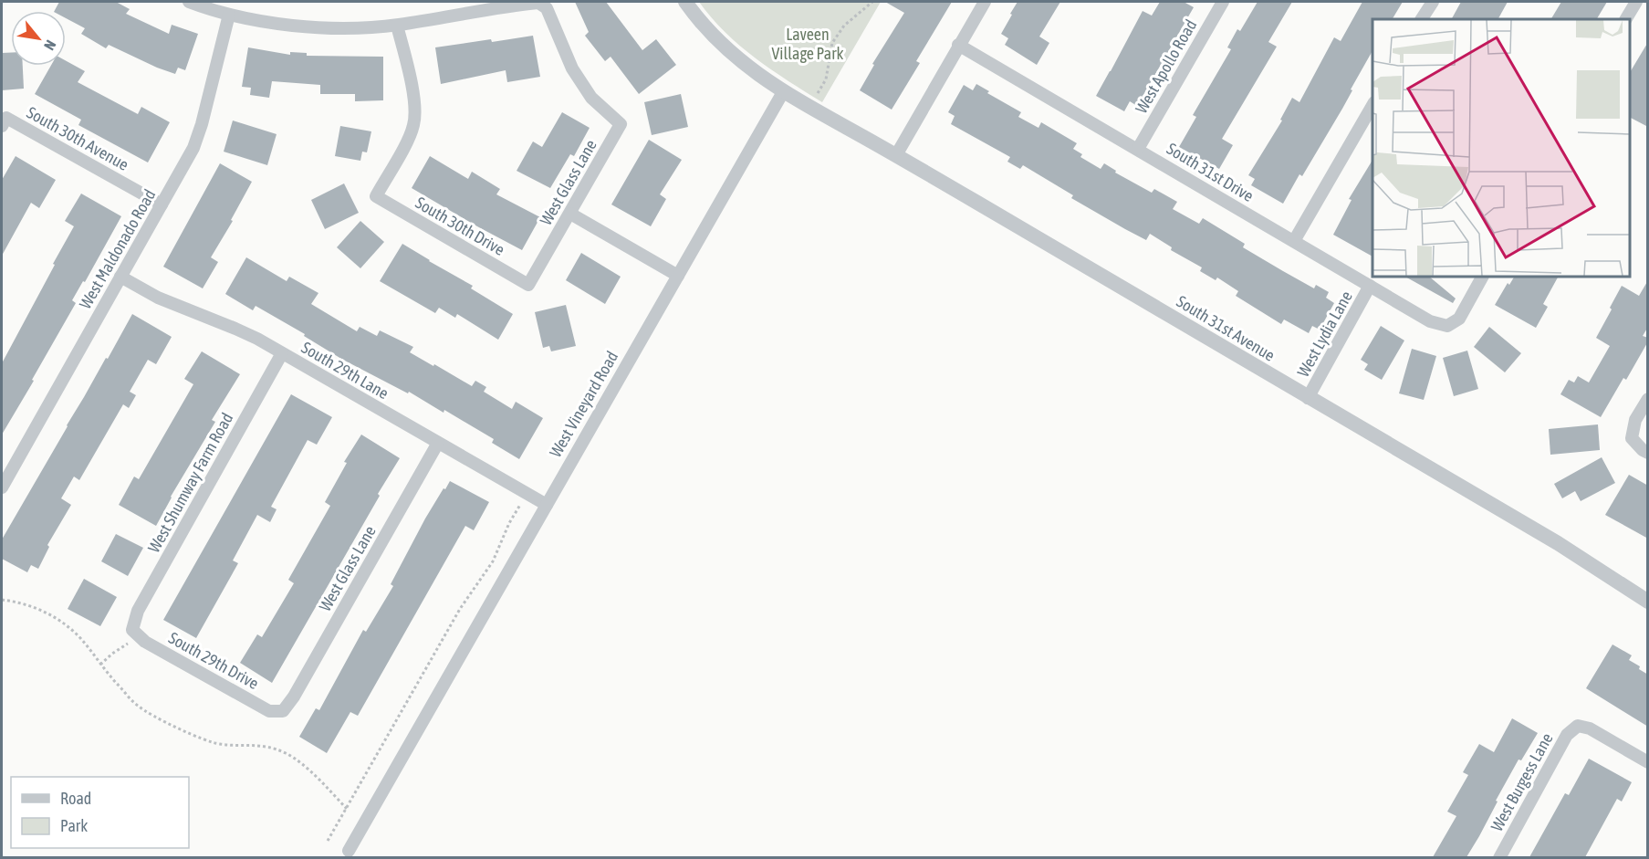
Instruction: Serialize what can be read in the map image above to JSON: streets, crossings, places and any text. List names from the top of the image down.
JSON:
{
  "streets": {
    "street": [
      "West Apollo Road",
      "South 30th Avenue",
      "South 31st Drive",
      "West Glass Lane",
      "South 30th Drive",
      "West Maldonado Road",
      "South 31st Avenue",
      "West Lydia Lane",
      "South 29th Lane",
      "West Vineyard Road",
      "West Shumway Farm Road",
      "South 29th Drive",
      "West Burgess Lane"
    ]
  },
  "crossings": [
    ["West Apollo Road", "South 31st Drive"],
    ["South 30th Avenue", "West Maldonado Road"],
    ["South 31st Drive", "West Lydia Lane"],
    ["West Glass Lane", "South 30th Drive"],
    ["West Glass Lane", "South 29th Lane"],
    ["West Glass Lane", "South 29th Drive"],
    ["West Maldonado Road", "South 29th Lane"],
    ["South 31st Avenue", "West Lydia Lane"],
    ["South 31st Avenue", "West Vineyard Road"],
    ["South 29th Lane", "West Vineyard Road"],
    ["South 29th Lane", "West Shumway Farm Road"],
    ["West Shumway Farm Road", "South 29th Drive"]
  ],
  "parks": ["Laveen Village Park"],
  "legend": ["Road", "Park"],
  "north": "bottom right"
}
